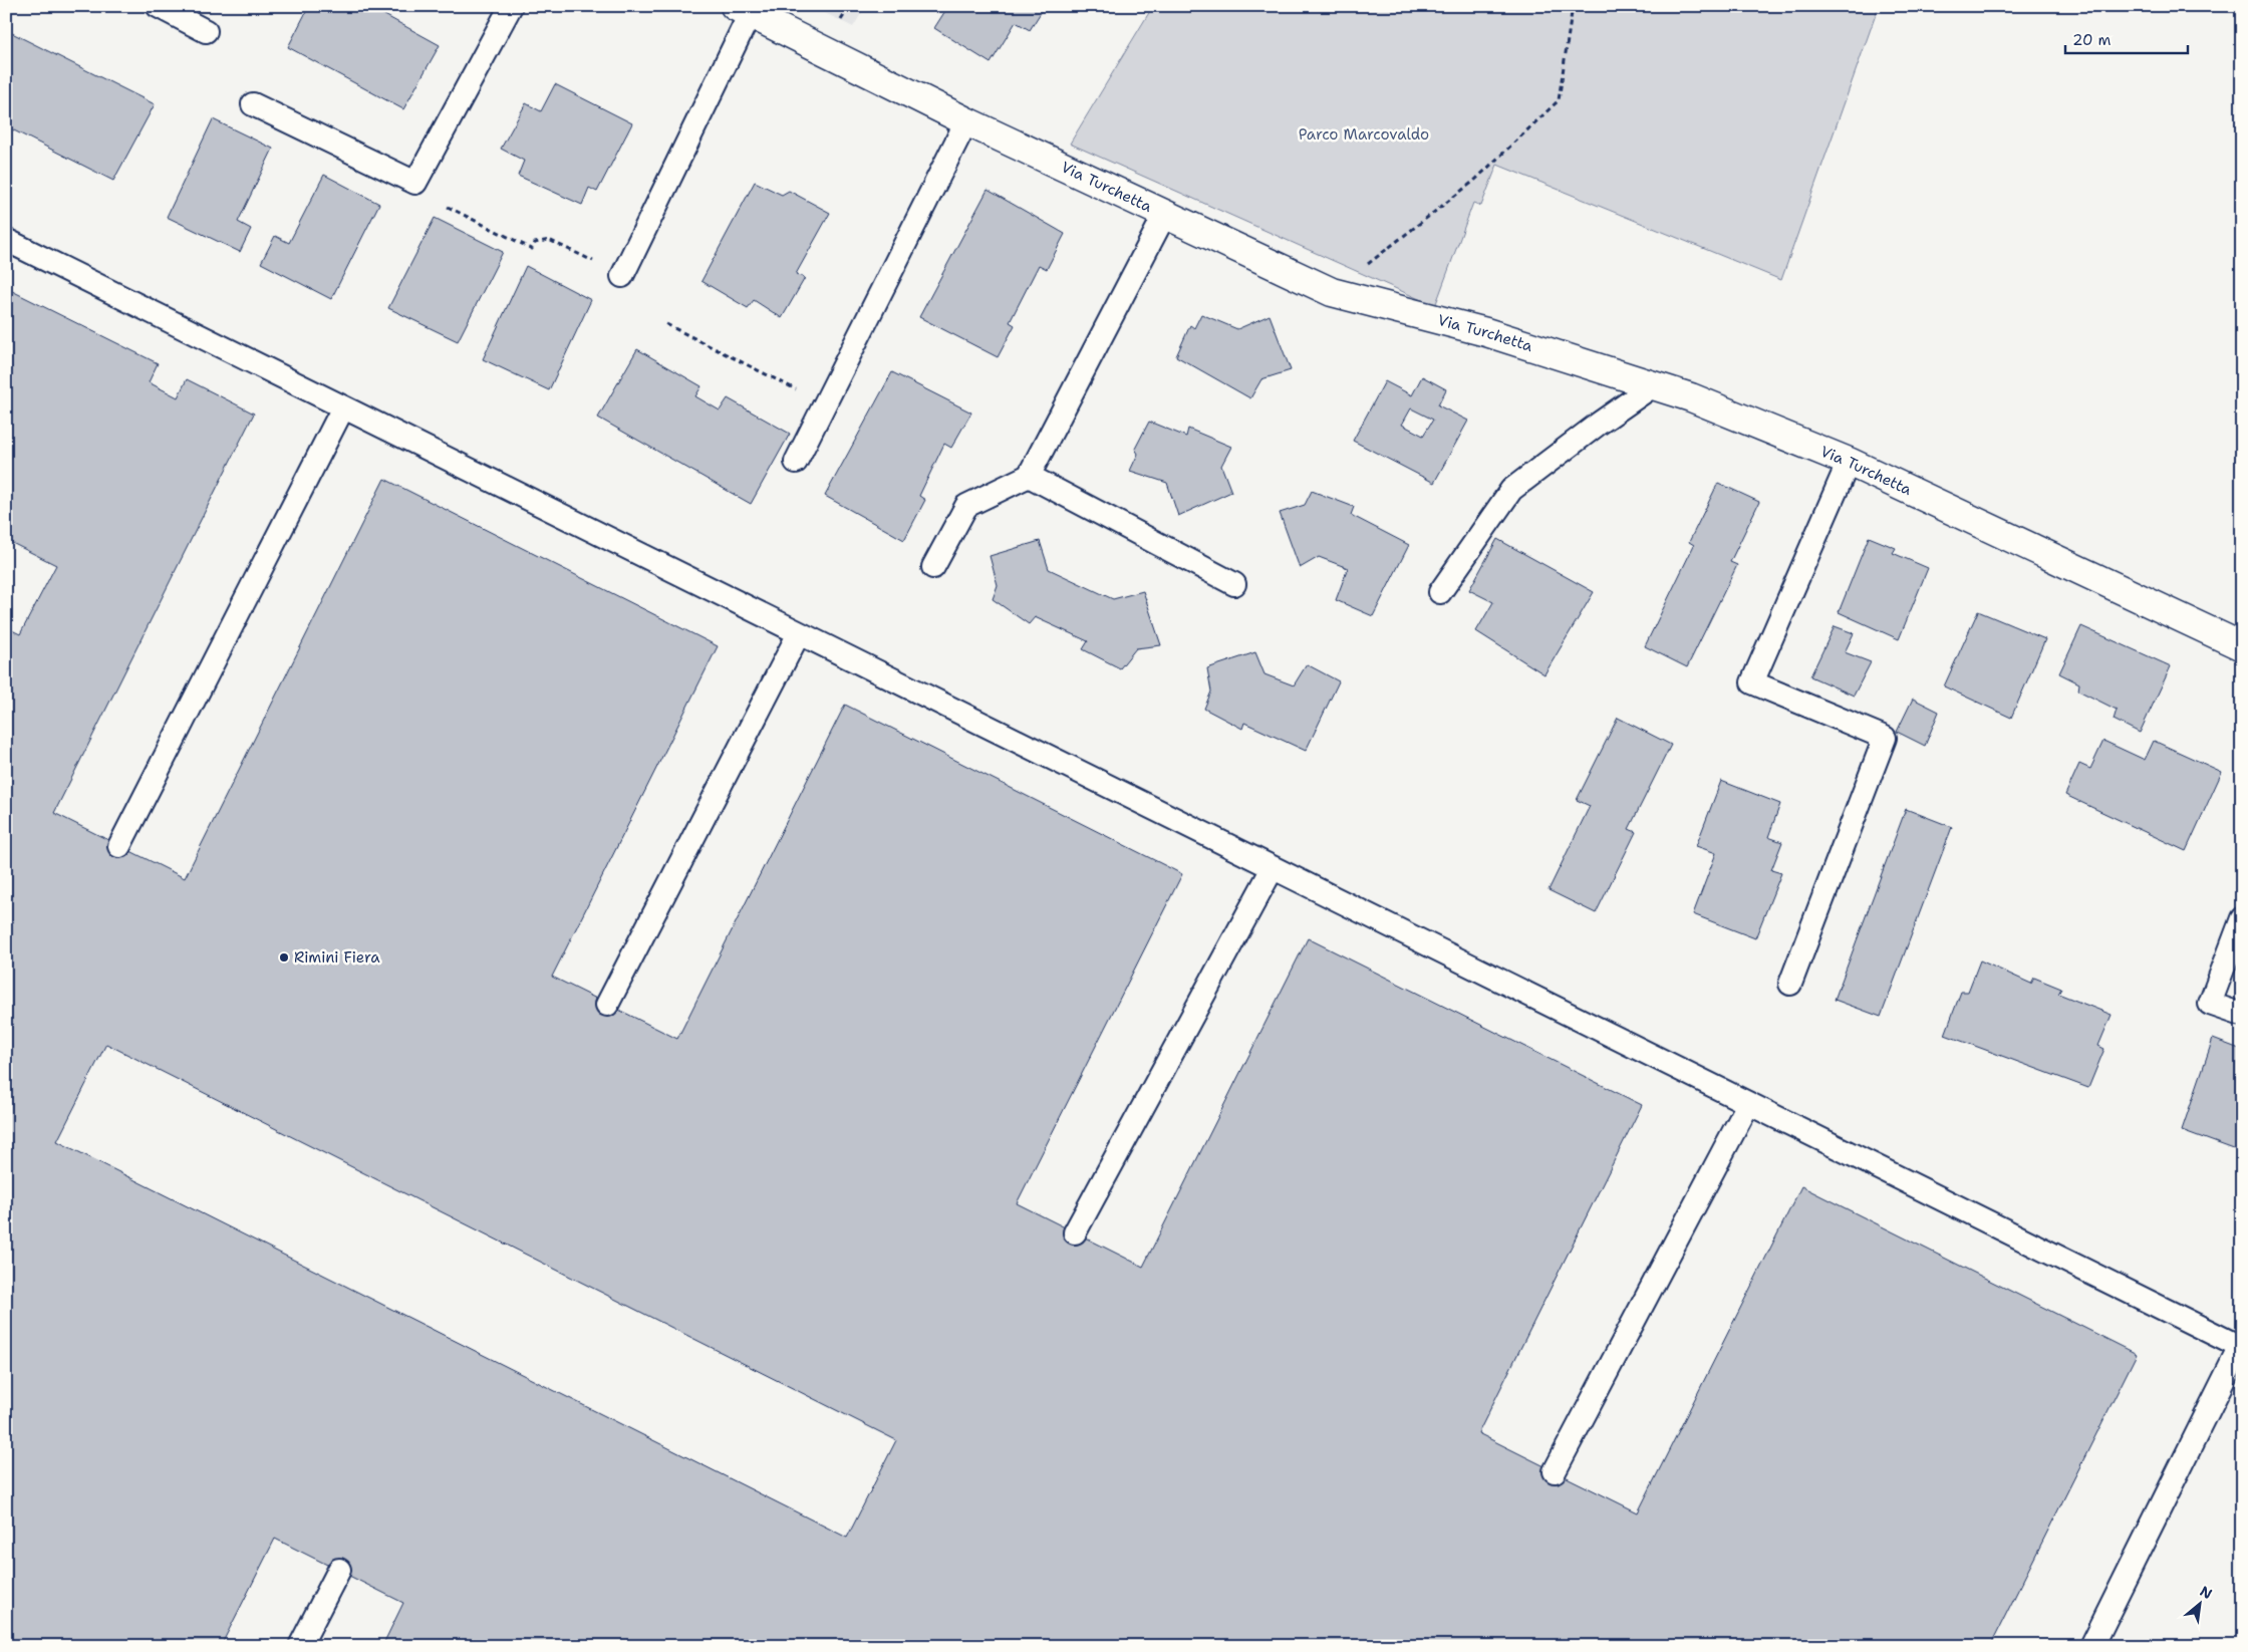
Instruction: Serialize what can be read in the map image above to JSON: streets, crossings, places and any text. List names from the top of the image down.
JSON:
{
  "streets": {
    "street": ["Via Turchetta"]
  },
  "parks": ["Parco Marcovaldo"],
  "places": ["Rimini Fiera"],
  "scale_bar": "20 m",
  "north": "top right"
}
